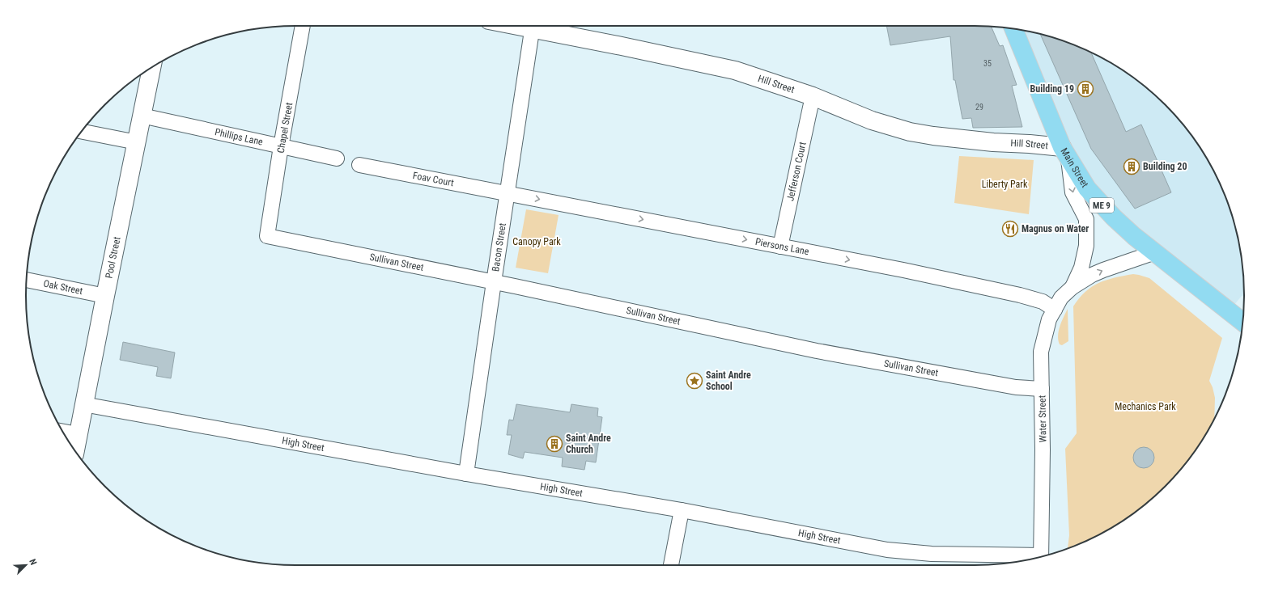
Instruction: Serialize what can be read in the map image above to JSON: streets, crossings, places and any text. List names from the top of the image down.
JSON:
{
  "streets": {
    "main road": ["Main Street", "ME 9"],
    "street": [
      "Hill Street",
      "Chapel Street",
      "Phillips Lane",
      "Jefferson Court",
      "Foav Court",
      "Piersons Lane",
      "Bacon Street",
      "Pool Street",
      "Sullivan Street",
      "Oak Street",
      "Water Street",
      "High Street"
    ]
  },
  "crossings": [
    ["Hill Street", "Main Street"],
    ["Hill Street", "Jefferson Court"],
    ["Chapel Street", "Phillips Lane"],
    ["Chapel Street", "Sullivan Street"],
    ["Phillips Lane", "Pool Street"],
    ["Jefferson Court", "Piersons Lane"],
    ["Foav Court", "Piersons Lane"],
    ["Foav Court", "Bacon Street"],
    ["Piersons Lane", "Bacon Street"],
    ["Piersons Lane", "Water Street"],
    ["Bacon Street", "Sullivan Street"],
    ["Bacon Street", "High Street"],
    ["Pool Street", "Oak Street"],
    ["Pool Street", "High Street"],
    ["Sullivan Street", "Water Street"]
  ],
  "one_way": ["Piersons Lane"],
  "parks": ["Liberty Park", "Canopy Park", "Mechanics Park"],
  "places": {
    "building": ["Building 19", "Building 20", "Saint Andre Church"],
    "restaurant": ["Magnus on Water"],
    "place": ["Saint Andre School"]
  },
  "house_numbers": ["35", "29"],
  "north": "top right"
}
